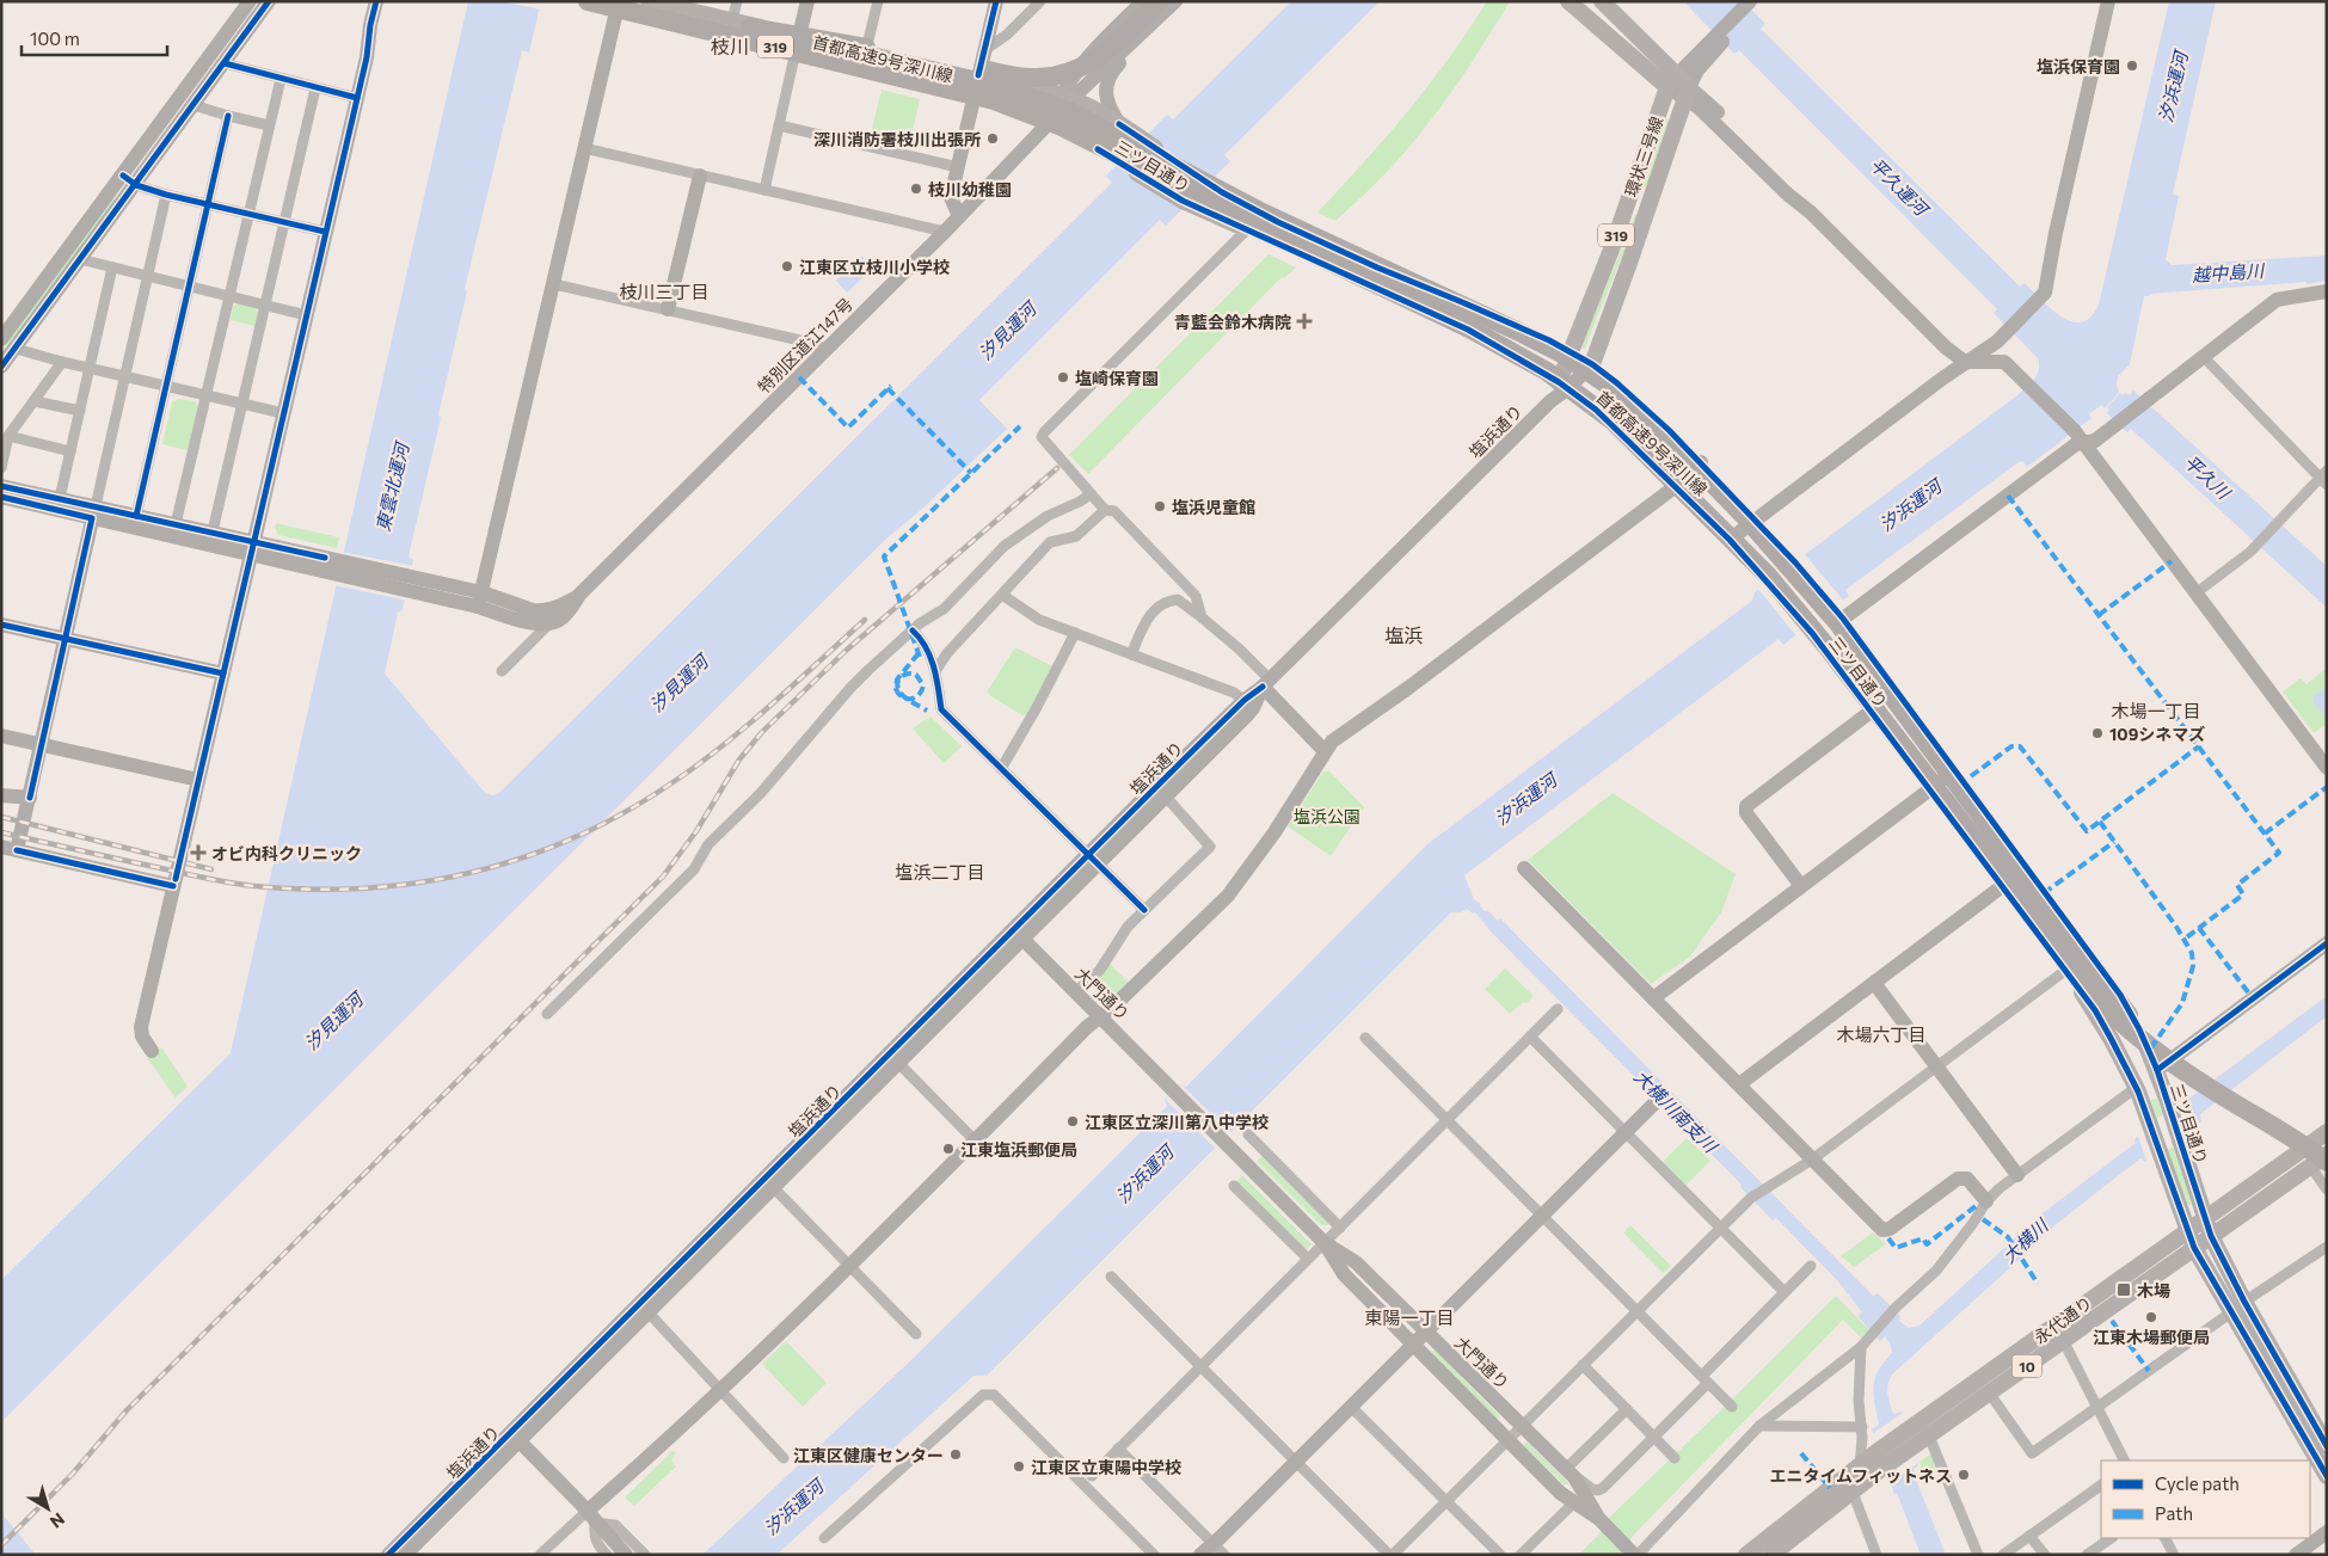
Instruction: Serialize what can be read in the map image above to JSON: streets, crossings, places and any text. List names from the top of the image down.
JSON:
{
  "streets": {
    "highway": ["首都高速9号深川線"],
    "main road": [
      "319",
      "環状三号線",
      "三ツ目通り",
      "永代通り",
      "10"
    ],
    "street": ["特別区道江147号", "塩浜通り", "大門通り"]
  },
  "crossings": [
    ["首都高速9号深川線", "三ツ目通り"],
    ["首都高速9号深川線", "永代通り"],
    ["環状三号線", "三ツ目通り"],
    ["環状三号線", "塩浜通り"],
    ["三ツ目通り", "特別区道江147号"],
    ["三ツ目通り", "塩浜通り"],
    ["三ツ目通り", "永代通り"],
    ["塩浜通り", "大門通り"]
  ],
  "districts": [
    "枝川",
    "枝川三丁目",
    "塩浜",
    "木場一丁目",
    "塩浜二丁目",
    "木場六丁目",
    "東陽一丁目"
  ],
  "water": [
    "汐浜運河",
    "平久運河",
    "越中島川",
    "汐見運河",
    "平久川",
    "東雲北運河",
    "大横川南支川",
    "大横川"
  ],
  "parks": ["塩浜公園"],
  "places": {
    "other": [
      "塩浜保育園",
      "深川消防署枝川出張所",
      "枝川幼稚園",
      "江東区立枝川小学校",
      "塩崎保育園",
      "塩浜児童館",
      "109シネマズ",
      "江東区立深川第八中学校",
      "江東塩浜郵便局",
      "江東木場郵便局",
      "江東区健康センター",
      "江東区立東陽中学校",
      "エニタイムフィットネス"
    ],
    "health": ["青藍会鈴木病院", "オビ内科クリニック"],
    "transit": ["木場"]
  },
  "legend": ["Cycle path", "Path"],
  "scale_bar": "100 m",
  "north": "bottom right"
}
